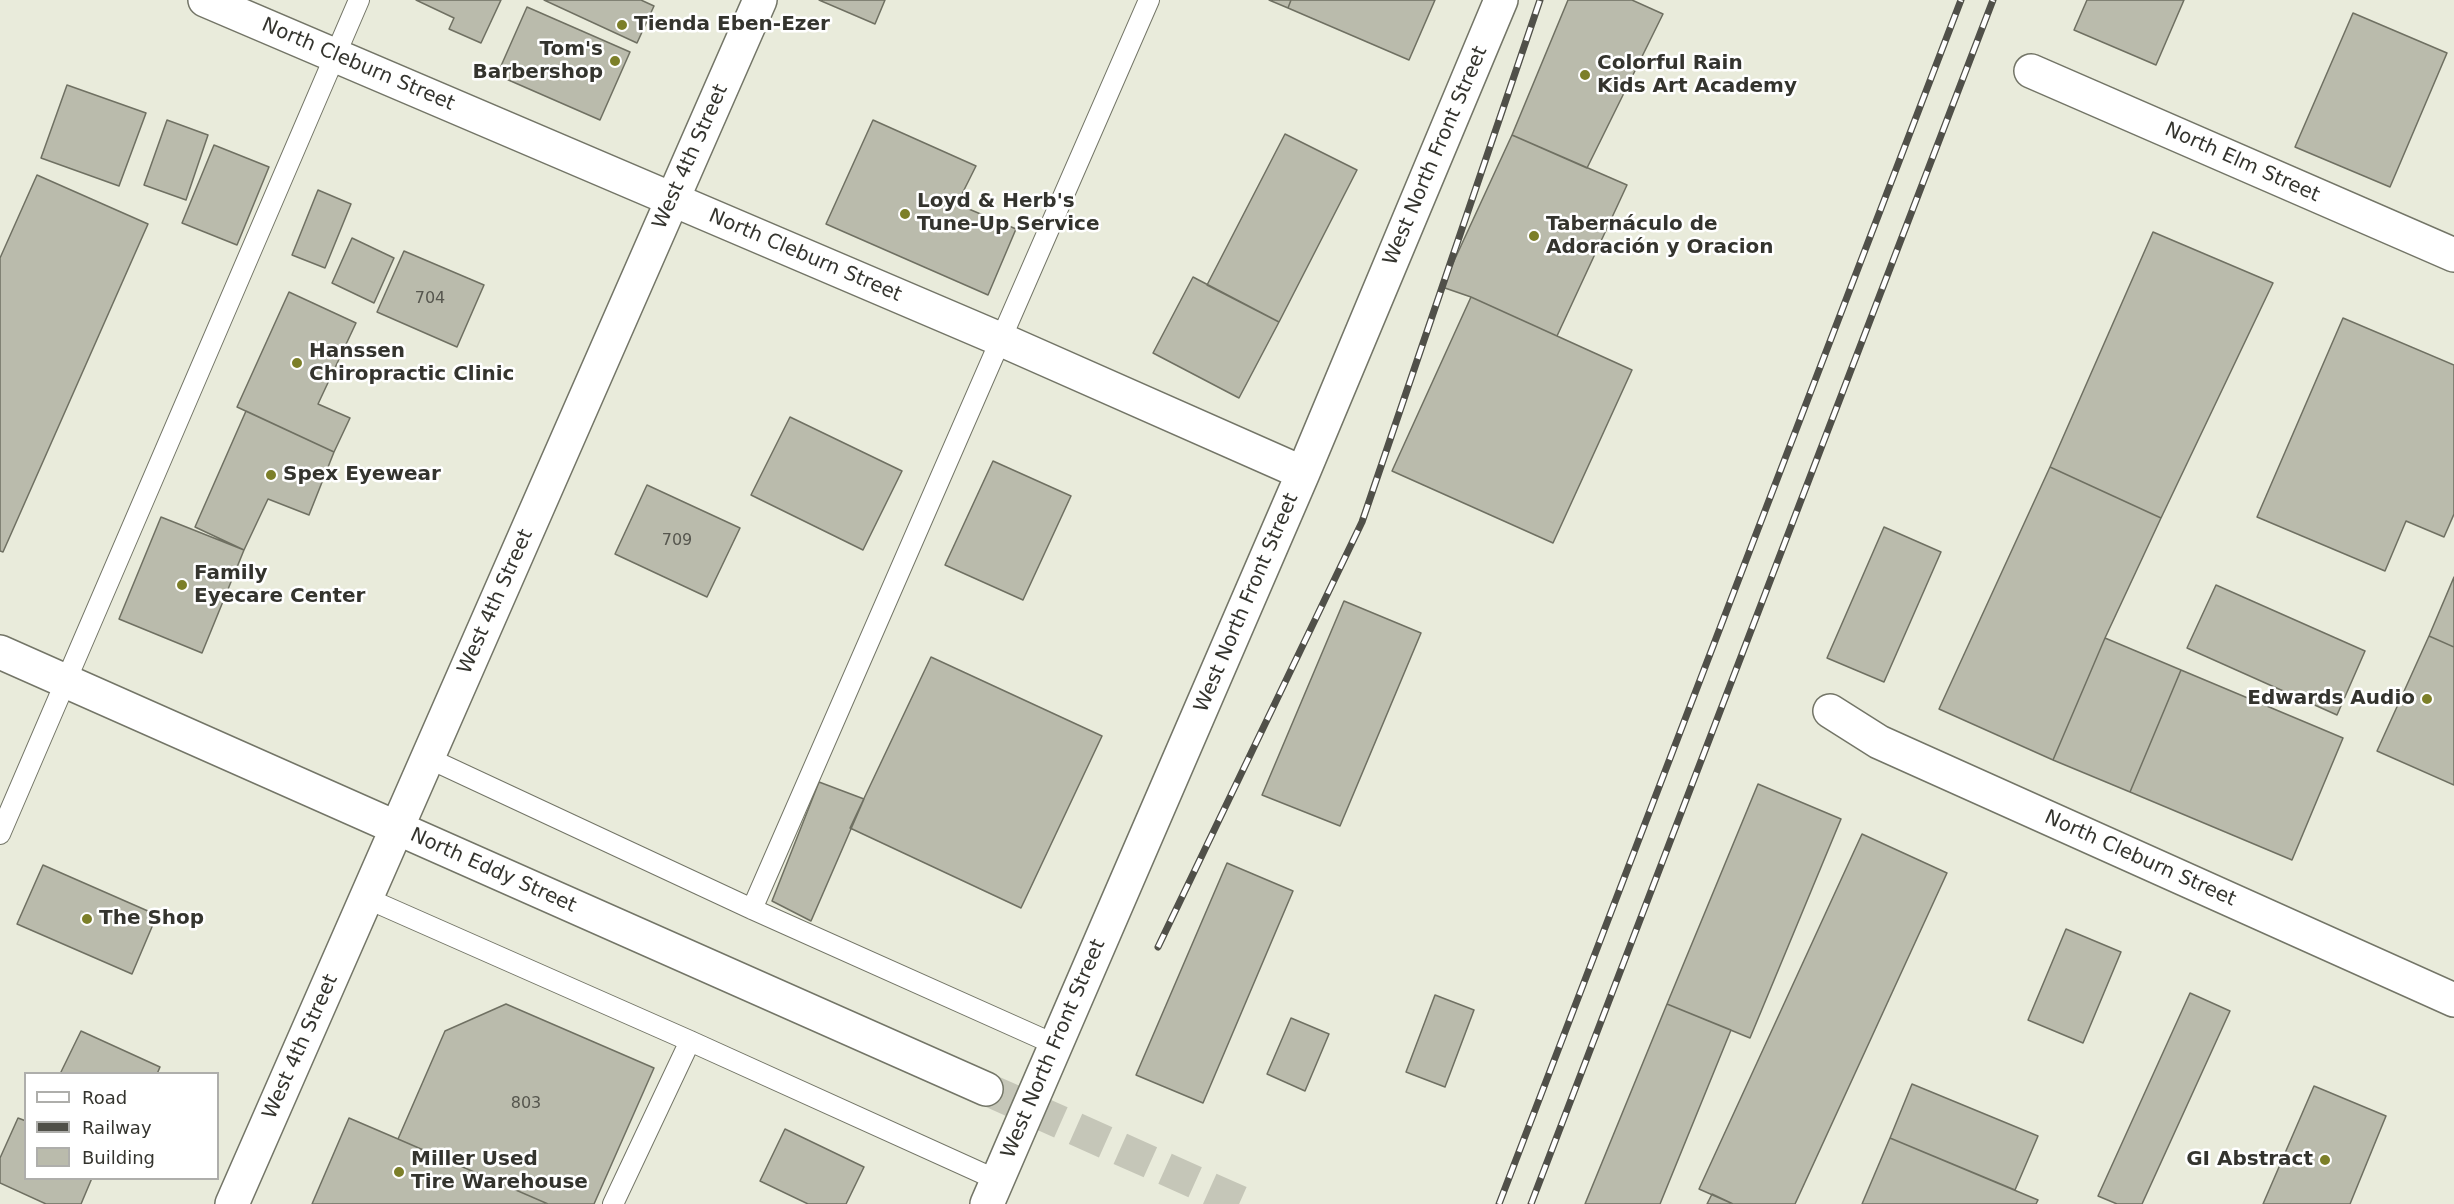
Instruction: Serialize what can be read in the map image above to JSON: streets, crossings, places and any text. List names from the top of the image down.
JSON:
{
  "streets": {
    "street": [
      "North Cleburn Street",
      "West North Front Street",
      "West 4th Street",
      "North Elm Street",
      "North Eddy Street"
    ]
  },
  "crossings": [
    ["North Cleburn Street", "West North Front Street"],
    ["North Cleburn Street", "West 4th Street"],
    ["West 4th Street", "North Eddy Street"]
  ],
  "places": [
    "Tienda Eben-Ezer",
    "Tom's Barbershop",
    "Colorful Rain Kids Art Academy",
    "Loyd & Herb's Tune-Up Service",
    "Tabernáculo de Adoración y Oracion",
    "Hanssen Chiropractic Clinic",
    "Spex Eyewear",
    "Family Eyecare Center",
    "Edwards Audio",
    "The Shop",
    "GI Abstract",
    "Miller Used Tire Warehouse"
  ],
  "house_numbers": ["704", "709", "803"],
  "legend": ["Road", "Railway", "Building"]
}
